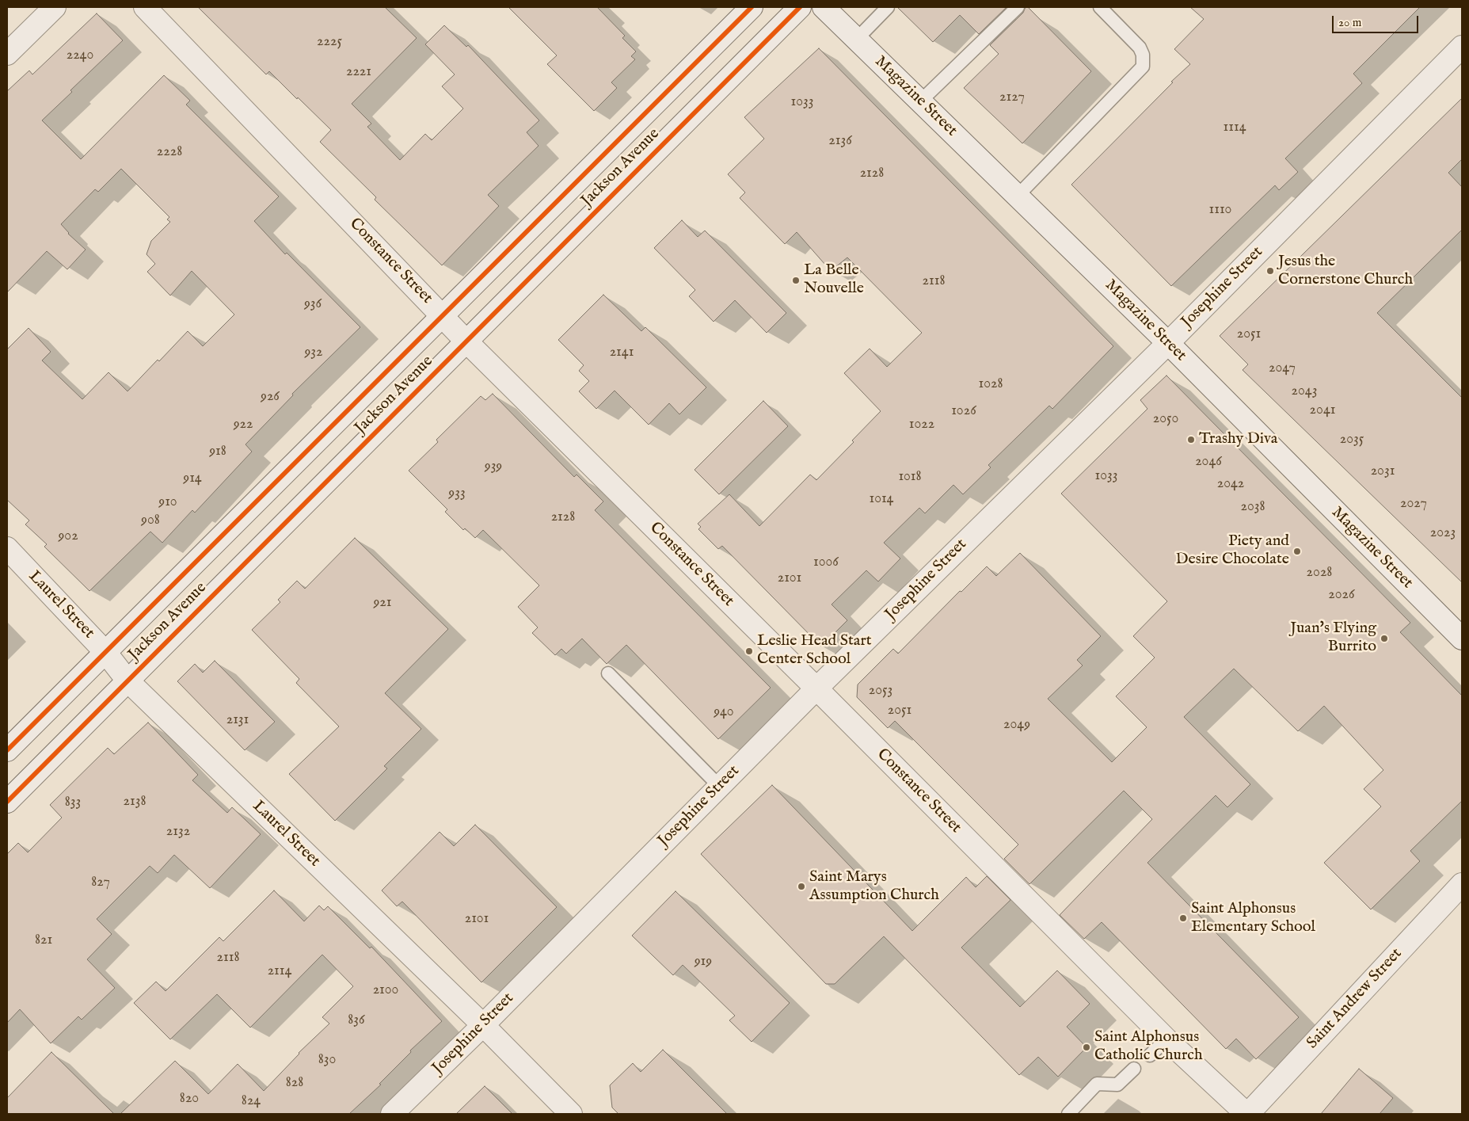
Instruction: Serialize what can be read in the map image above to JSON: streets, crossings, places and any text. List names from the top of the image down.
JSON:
{
  "streets": {
    "street": [
      "Magazine Street",
      "Jackson Avenue",
      "Constance Street",
      "Josephine Street",
      "Laurel Street",
      "Saint Andrew Street"
    ]
  },
  "crossings": [
    ["Magazine Street", "Josephine Street"],
    ["Jackson Avenue", "Constance Street"],
    ["Jackson Avenue", "Laurel Street"],
    ["Constance Street", "Josephine Street"],
    ["Constance Street", "Saint Andrew Street"],
    ["Josephine Street", "Laurel Street"]
  ],
  "places": [
    "Jesus the Cornerstone Church",
    "La Belle Nouvelle",
    "Trashy Diva",
    "Piety and Desire Chocolate",
    "Juan's Flying Burrito",
    "Leslie Head Start Center School",
    "Saint Marys Assumption Church",
    "Saint Alphonsus Elementary School",
    "Saint Alphonsus Catholic Church"
  ],
  "house_numbers": [
    "2225",
    "2240",
    "2221",
    "2127",
    "1033",
    "1114",
    "2136",
    "2228",
    "2128",
    "1110",
    "2118",
    "936",
    "2051",
    "932",
    "2141",
    "2047",
    "1028",
    "2043",
    "926",
    "2041",
    "1026",
    "2050",
    "922",
    "1022",
    "2035",
    "918",
    "2046",
    "939",
    "2031",
    "1033",
    "1018",
    "914",
    "2042",
    "933",
    "1014",
    "910",
    "2027",
    "2038",
    "2128",
    "908",
    "2023",
    "902",
    "1006",
    "2028",
    "2101",
    "2026",
    "921",
    "2053",
    "2051",
    "940",
    "2131",
    "2049",
    "2138",
    "833",
    "2132",
    "827",
    "2101",
    "821",
    "2118",
    "919",
    "2114",
    "2100",
    "836",
    "830",
    "828",
    "820",
    "824"
  ],
  "scale_bar": "20 m"
}
